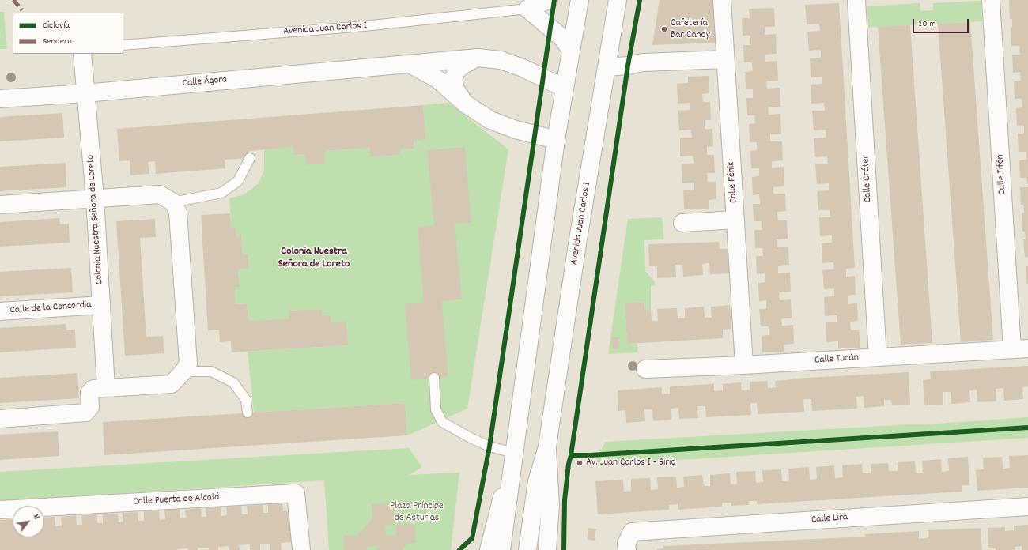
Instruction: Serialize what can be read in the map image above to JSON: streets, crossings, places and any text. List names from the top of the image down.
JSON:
{
  "streets": {
    "street": [
      "Avenida Juan Carlos I",
      "Calle Ágora",
      "Calle Tifón",
      "Calle Cráter",
      "Calle Fénix",
      "Colonia Nuestra Señora de Loreto",
      "Calle de la Concordia",
      "Calle Tucán",
      "Calle Puerta de Alcalá",
      "Calle Lira"
    ]
  },
  "crossings": [
    ["Calle Ágora", "Colonia Nuestra Señora de Loreto"],
    ["Calle Tifón", "Calle Tucán"],
    ["Calle Cráter", "Calle Tucán"],
    ["Calle Fénix", "Calle Tucán"],
    ["Colonia Nuestra Señora de Loreto", "Calle de la Concordia"]
  ],
  "districts": ["Colonia Nuestra Señora de Loreto"],
  "parks": ["Plaza Príncipe de Asturias"],
  "places": ["Cafetería Bar Candy", "Av. Juan Carlos I - Sirio"],
  "legend": ["Ciclovía", "Sendero"],
  "scale_bar": "20 m",
  "north": "top right"
}
